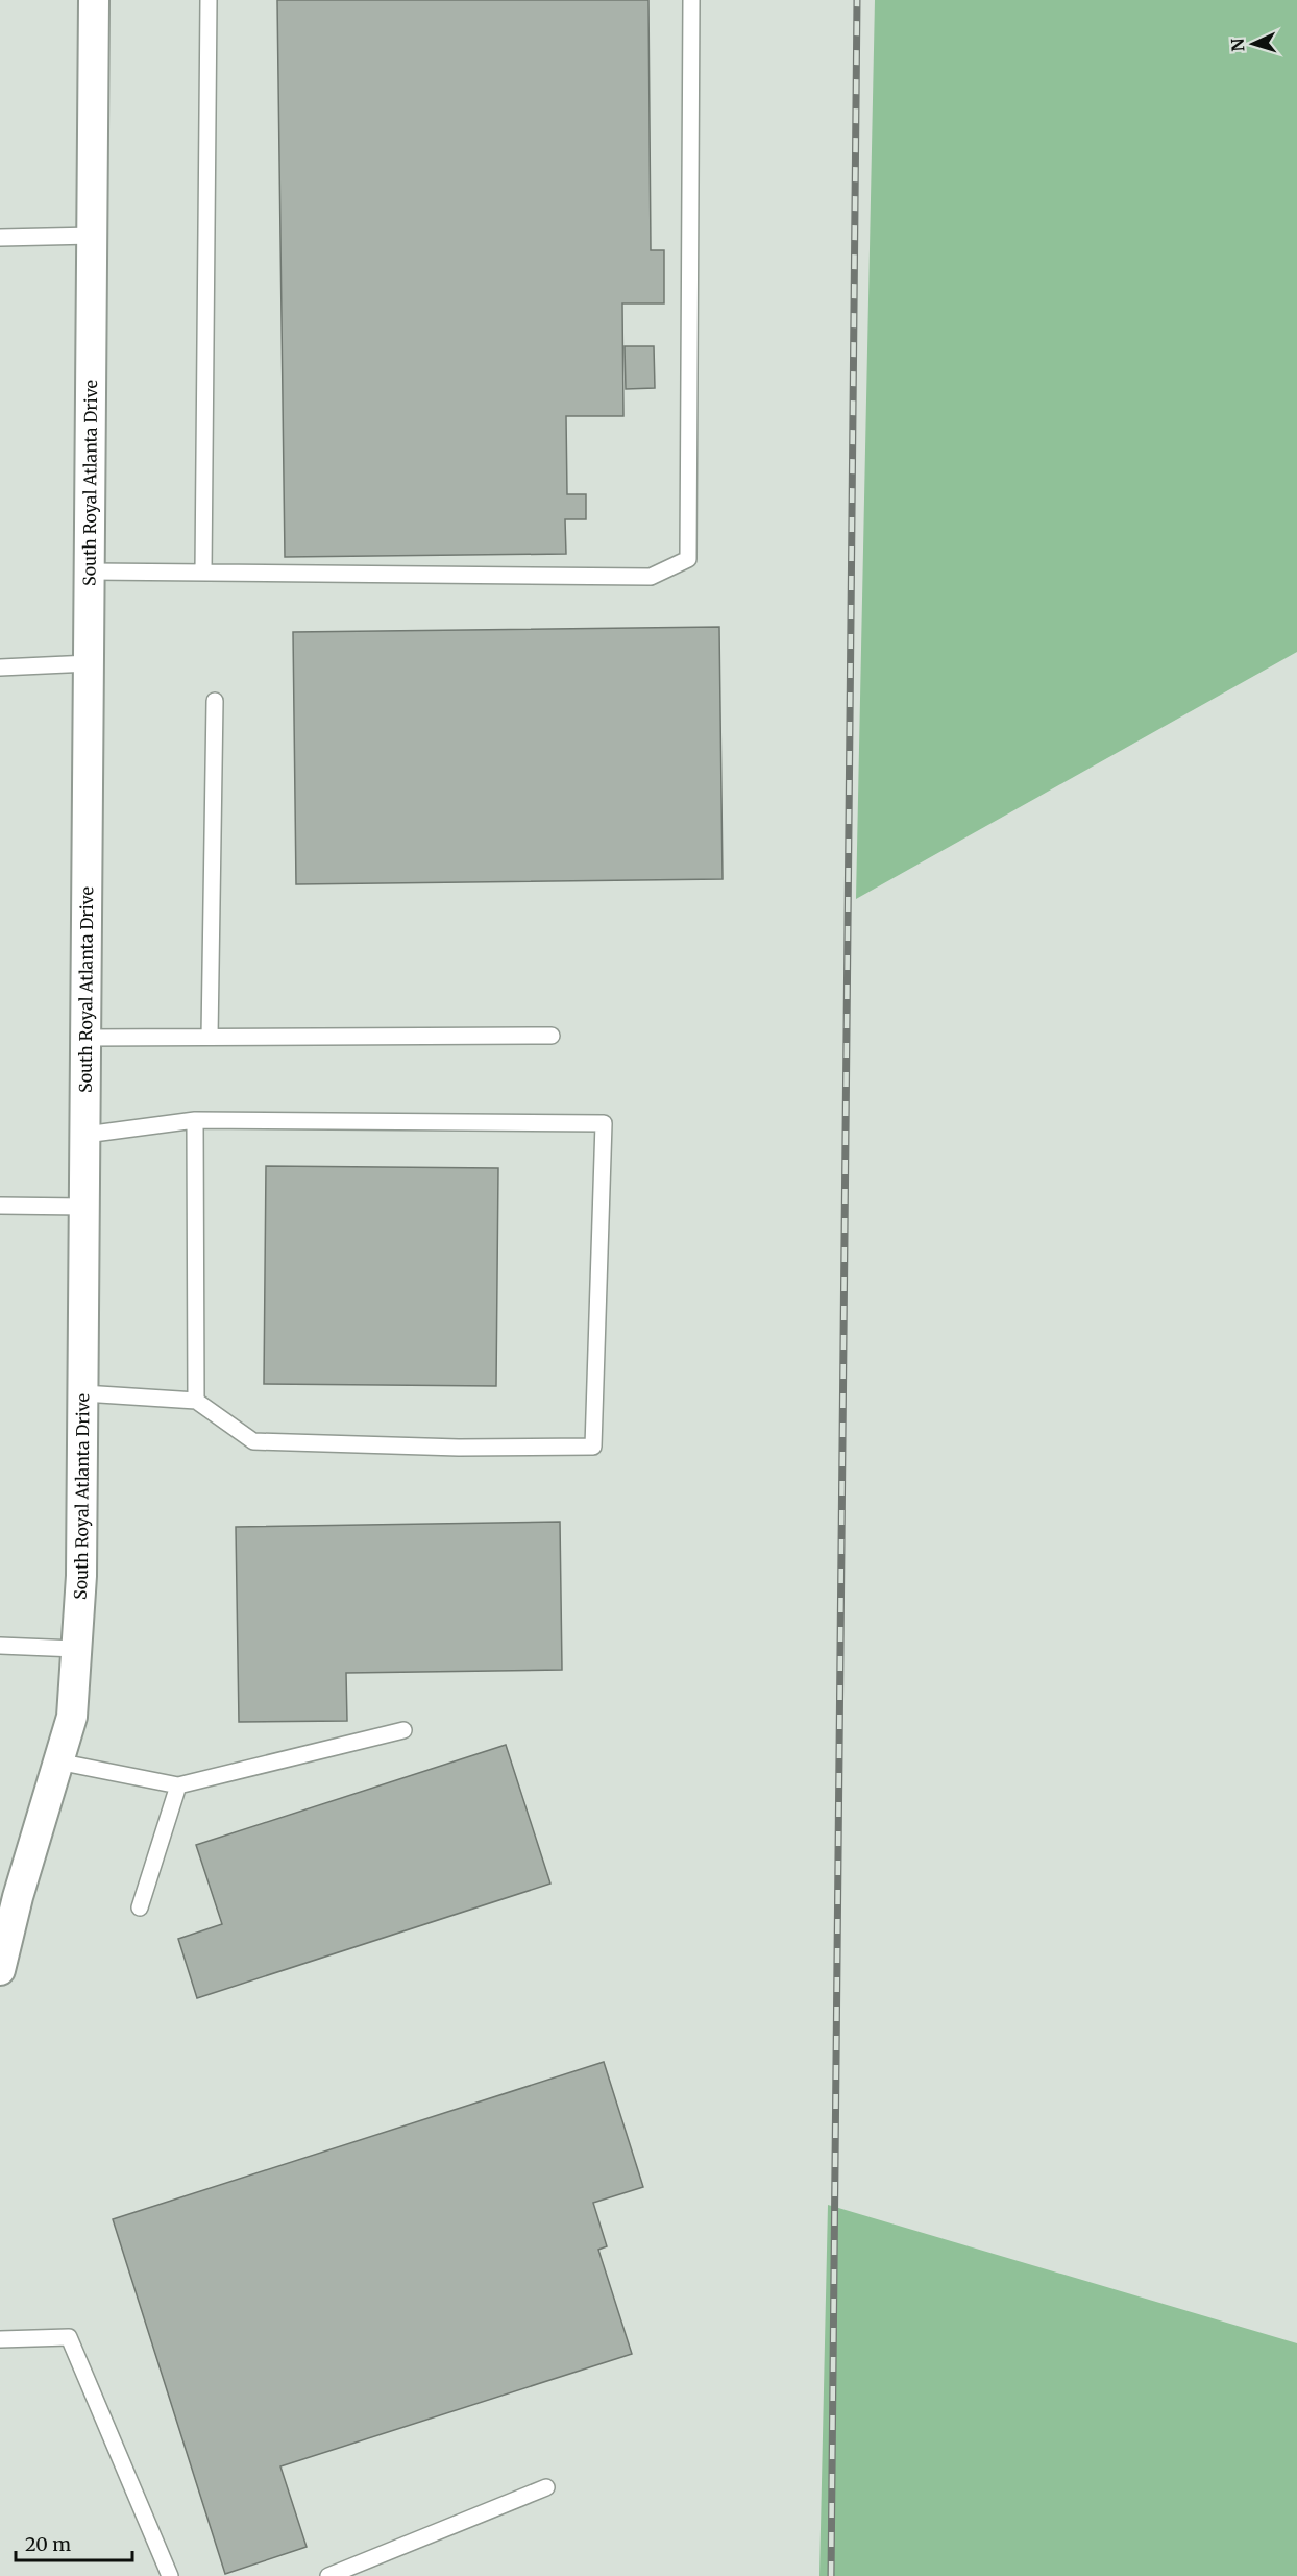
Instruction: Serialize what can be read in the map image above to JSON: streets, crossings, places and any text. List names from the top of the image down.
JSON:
{
  "streets": {
    "street": ["South Royal Atlanta Drive"]
  },
  "scale_bar": "20 m",
  "north": "left"
}
